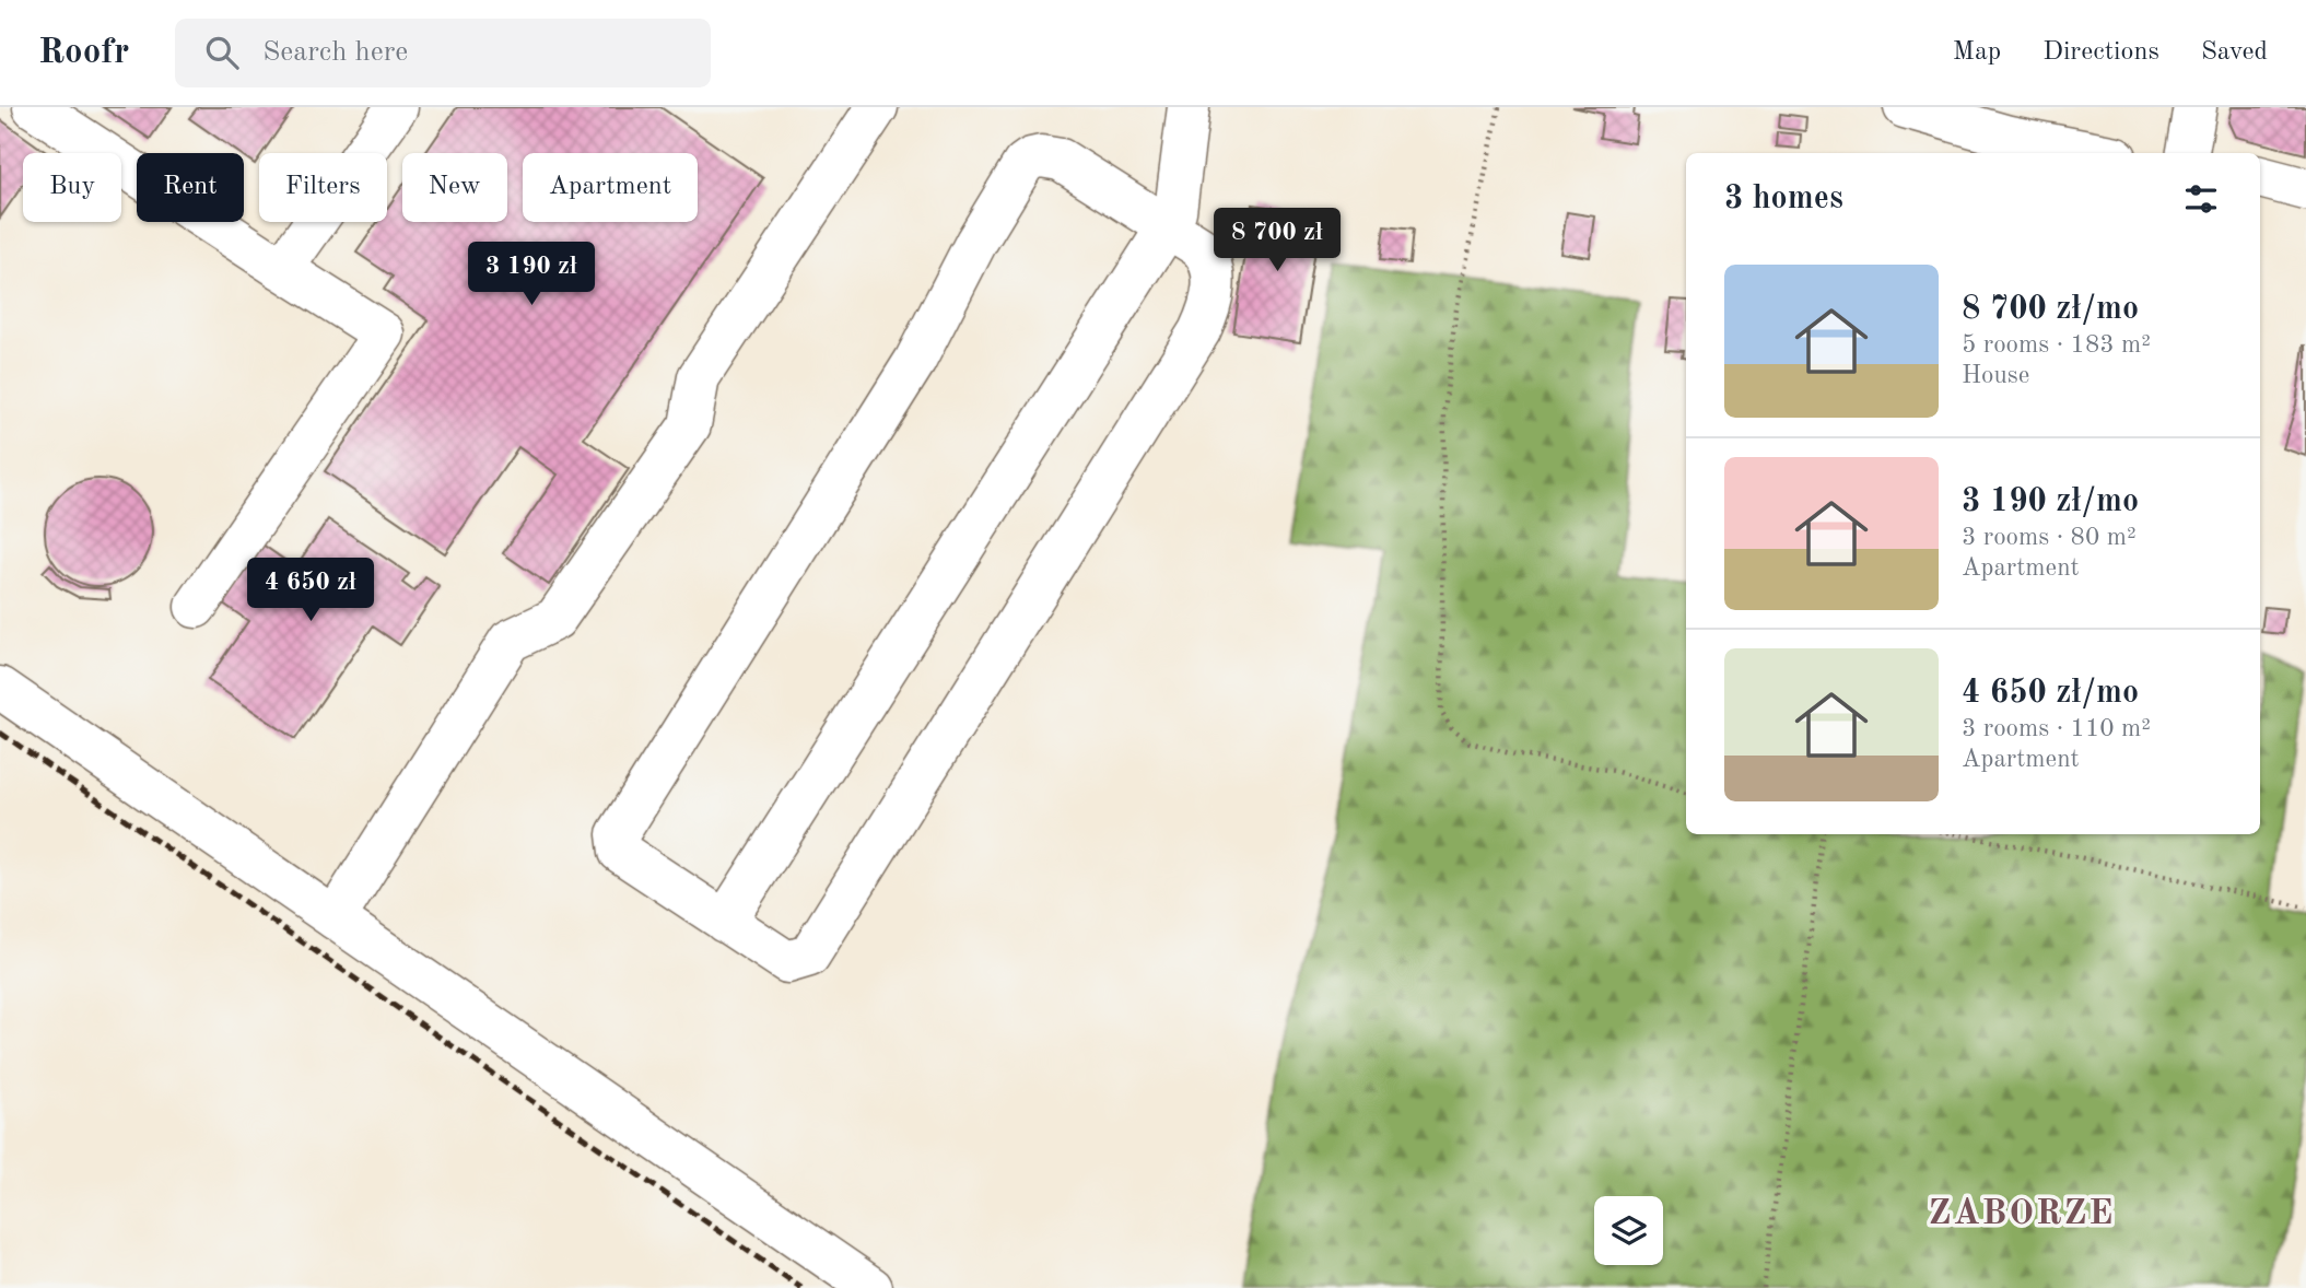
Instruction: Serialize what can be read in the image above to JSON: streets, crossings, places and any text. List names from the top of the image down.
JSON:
{
  "districts": ["ZABORZE"],
  "page": {
    "header": "Roofr",
    "search": "Search here",
    "nav": ["Map", "Directions", "Saved"],
    "chip": [
      "Buy",
      "Rent",
      "Filters",
      "New",
      "Apartment"
    ],
    "heading": "3 homes",
    "price": ["8 700 zł", "3 190 zł", "4 650 zł"],
    "list": [
      {
        "name": "8 700 zł/mo",
        "note": "5 rooms · 183 m² · House"
      },
      {
        "name": "3 190 zł/mo",
        "note": "3 rooms · 80 m² · Apartment"
      },
      {
        "name": "4 650 zł/mo",
        "note": "3 rooms · 110 m² · Apartment"
      }
    ]
  }
}
